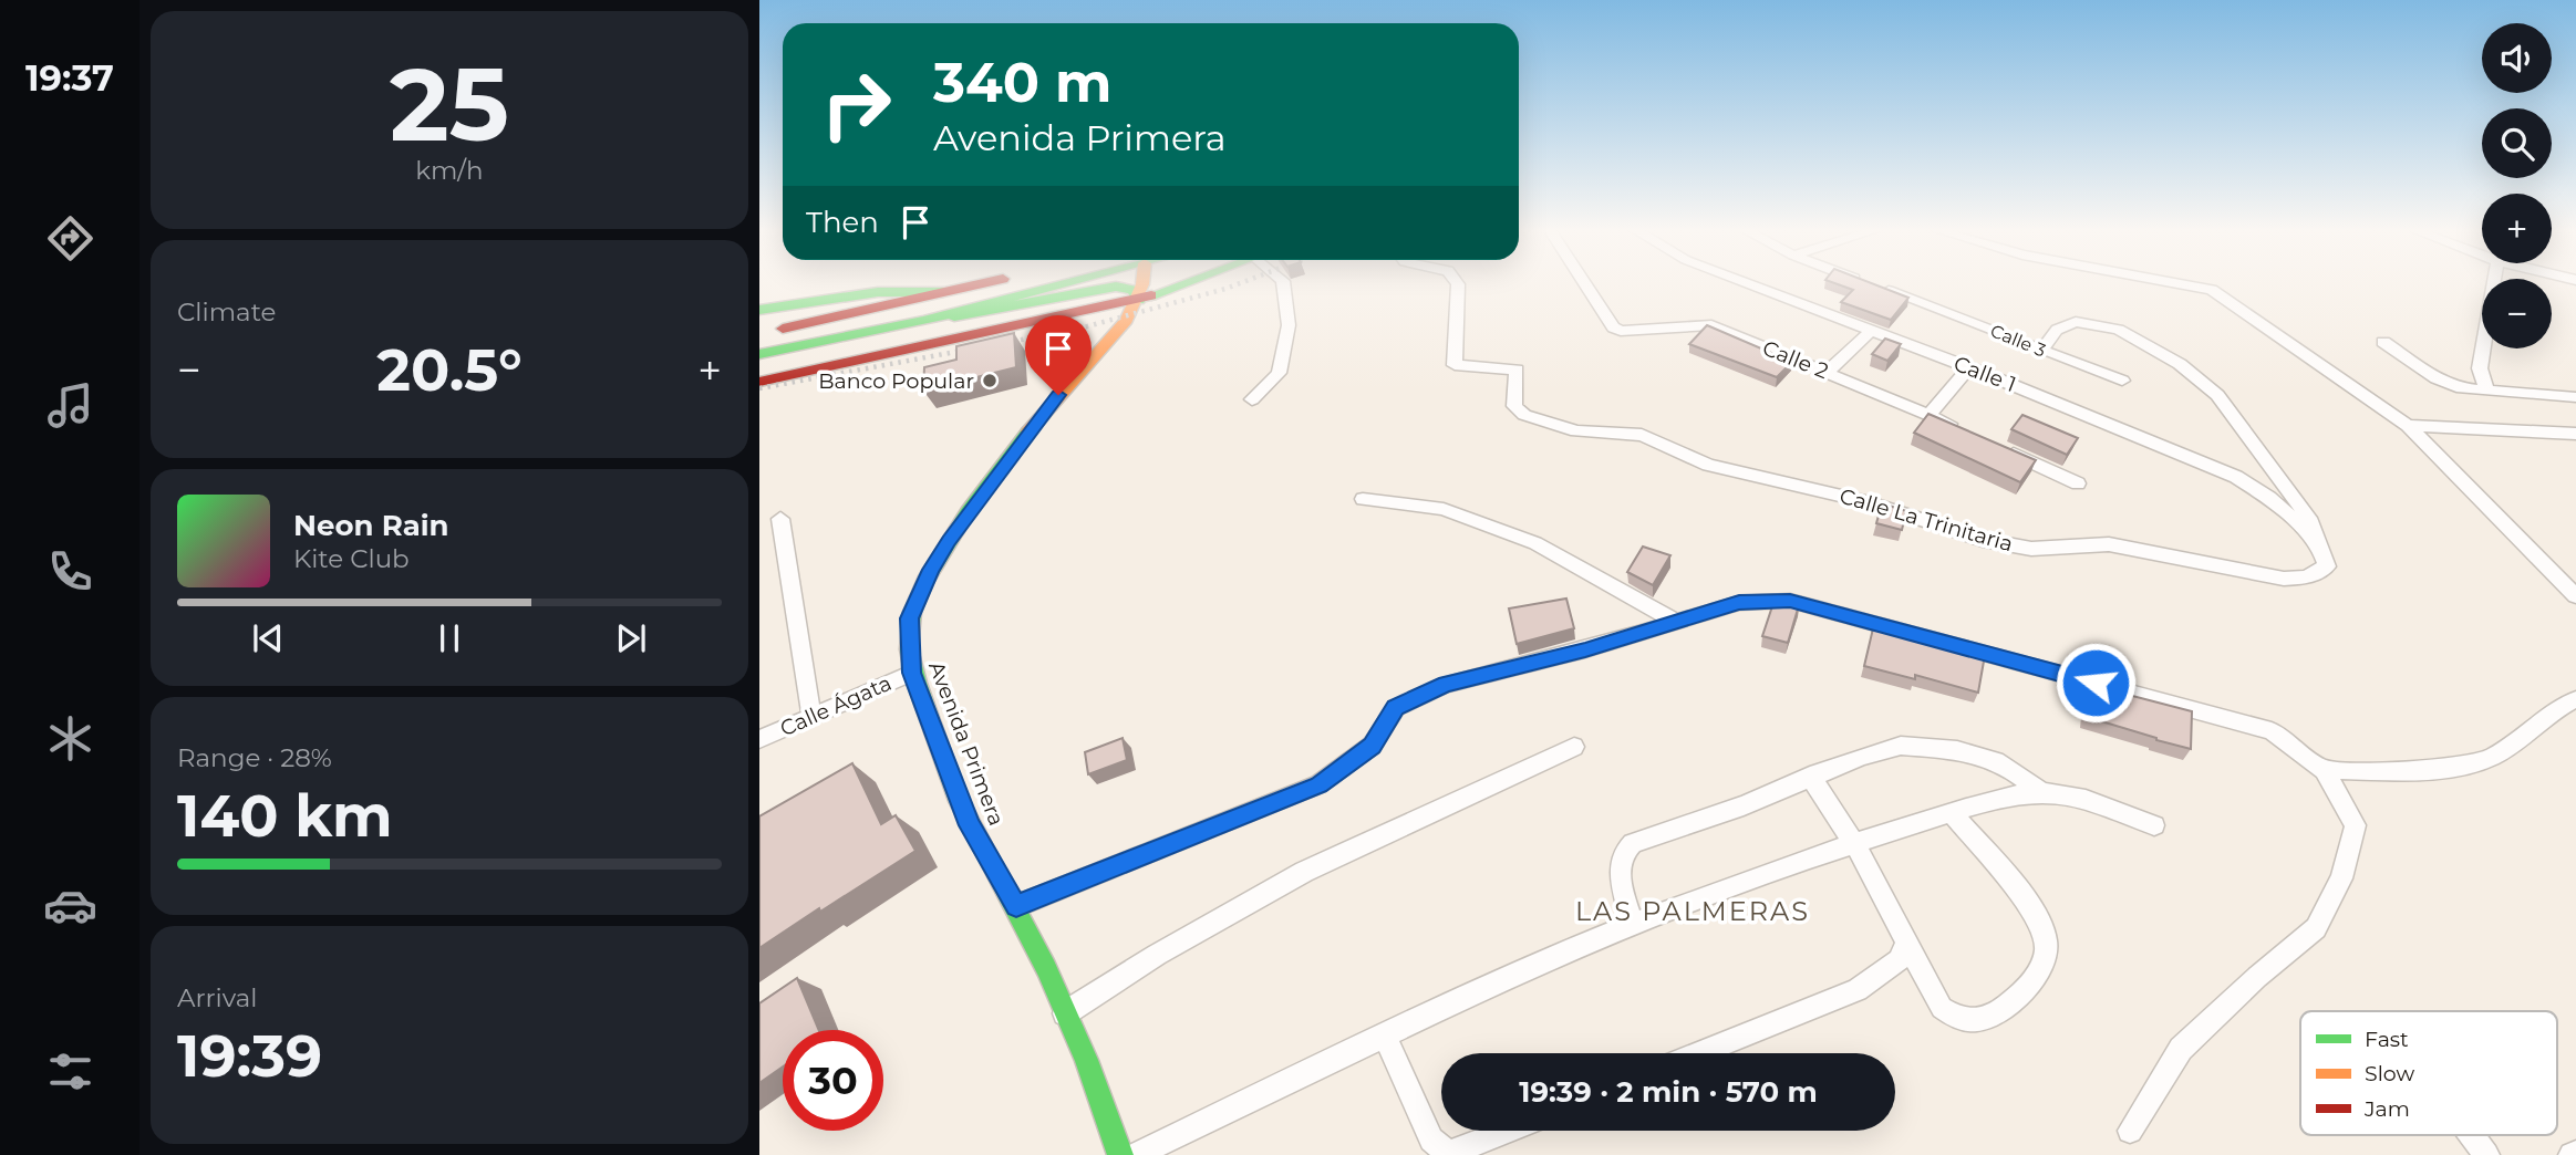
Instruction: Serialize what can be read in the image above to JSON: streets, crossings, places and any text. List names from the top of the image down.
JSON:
{
  "streets": {
    "main road": ["Avenida Primera"],
    "street": [
      "Calle 3",
      "Calle 2",
      "Calle 1",
      "Calle La Trinitaria",
      "Calle Ágata"
    ]
  },
  "crossings": [
    ["Calle 1", "Calle La Trinitaria"],
    ["Calle Ágata", "Avenida Primera"]
  ],
  "districts": ["LAS PALMERAS"],
  "places": ["Banco Popular"],
  "legend": ["Fast", "Slow", "Jam"],
  "page": {
    "tabs": "19:37",
    "tile": [
      ["25", "km/h"],
      "Climate",
      ["Range · 28%", "140 km"],
      ["Arrival", "19:39"]
    ],
    "map_buttons": ["+", "−"],
    "turn": ["340 m", "Avenida Primera"],
    "then": "Then",
    "heat": ["−", "20.5°", "+"],
    "song": ["Neon Rain", "Kite Club"],
    "limit": "30",
    "trip": "19:39 · 2 min · 570 m"
  }
}
